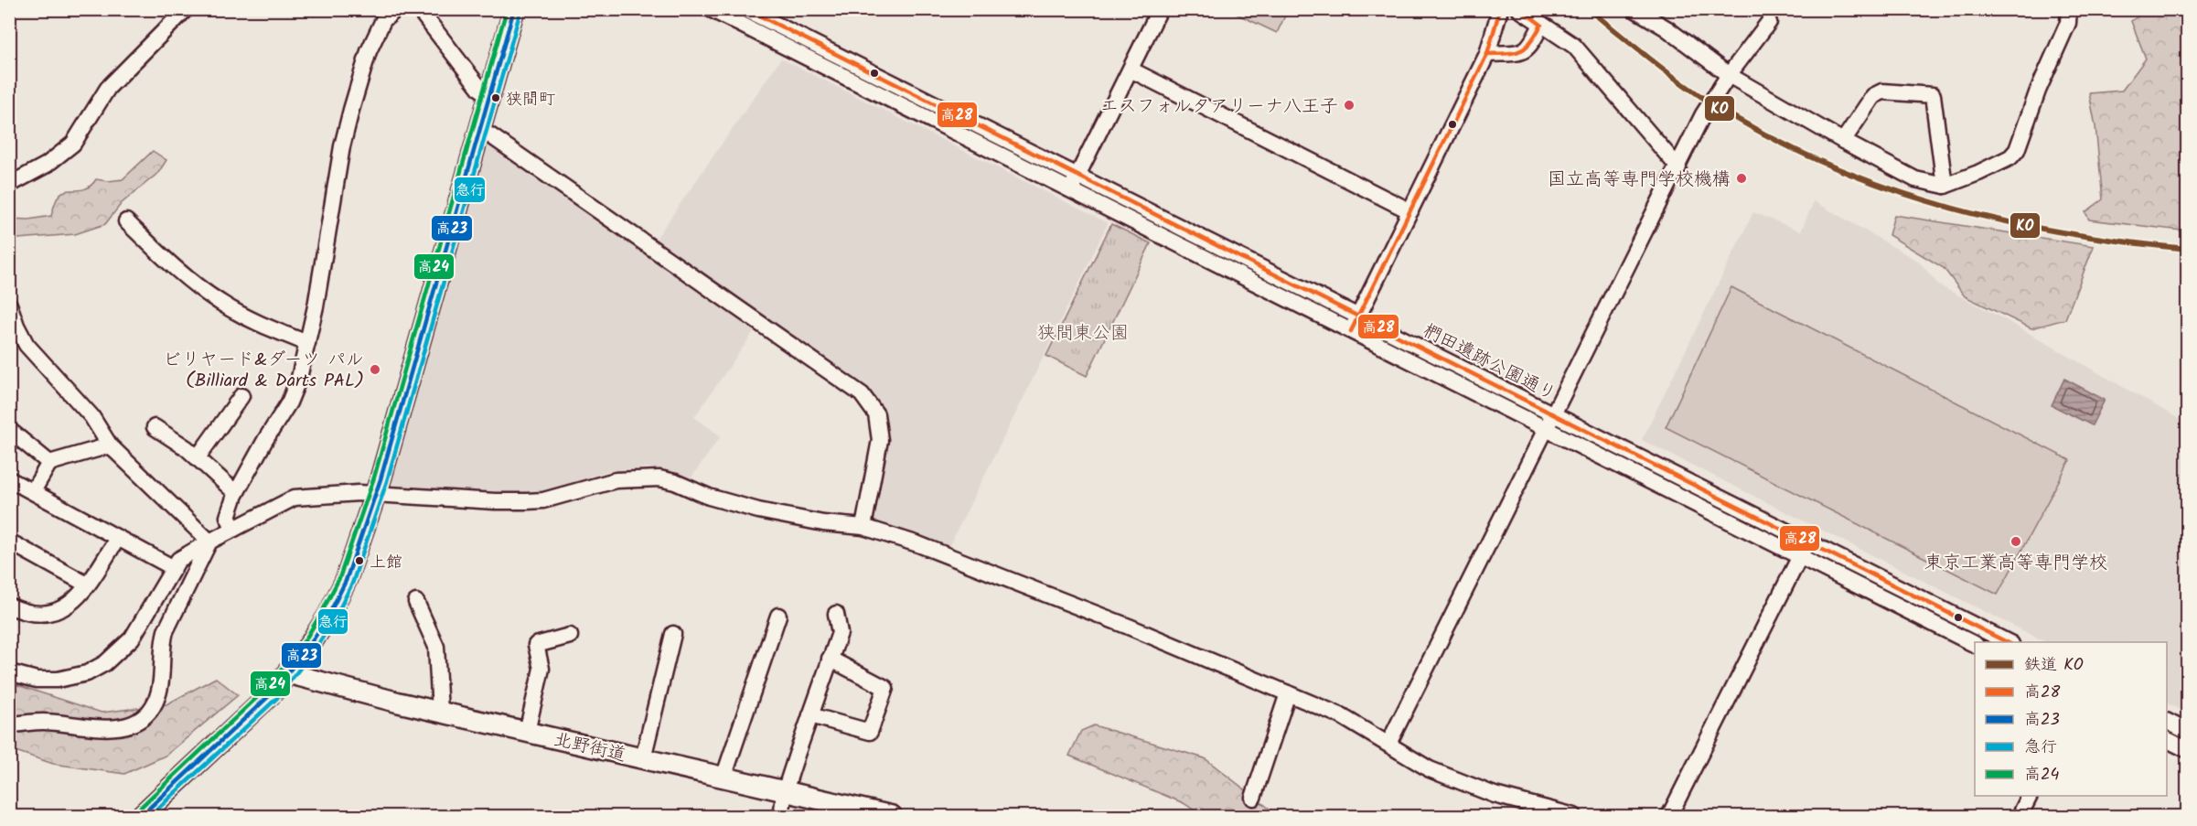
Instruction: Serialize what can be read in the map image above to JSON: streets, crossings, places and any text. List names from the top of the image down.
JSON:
{
  "streets": {
    "main road": ["北野街道"],
    "street": ["椚田遺跡公園通り"]
  },
  "parks": ["狭間東公園"],
  "places": [
    "狭間町",
    "エスフォルタアリーナ八王子",
    "国立高等専門学校機構",
    "ビリヤード&ダーツ パル (Billiard & Darts PAL)",
    "東京工業高等専門学校",
    "上館"
  ],
  "lines": [
    "rail line KO",
    "transit line 高28",
    "transit line 高23",
    "transit line 高24",
    "transit line 急行"
  ],
  "legend": [
    "鉄道 KO",
    "高28",
    "高23",
    "急行",
    "高24"
  ]
}
